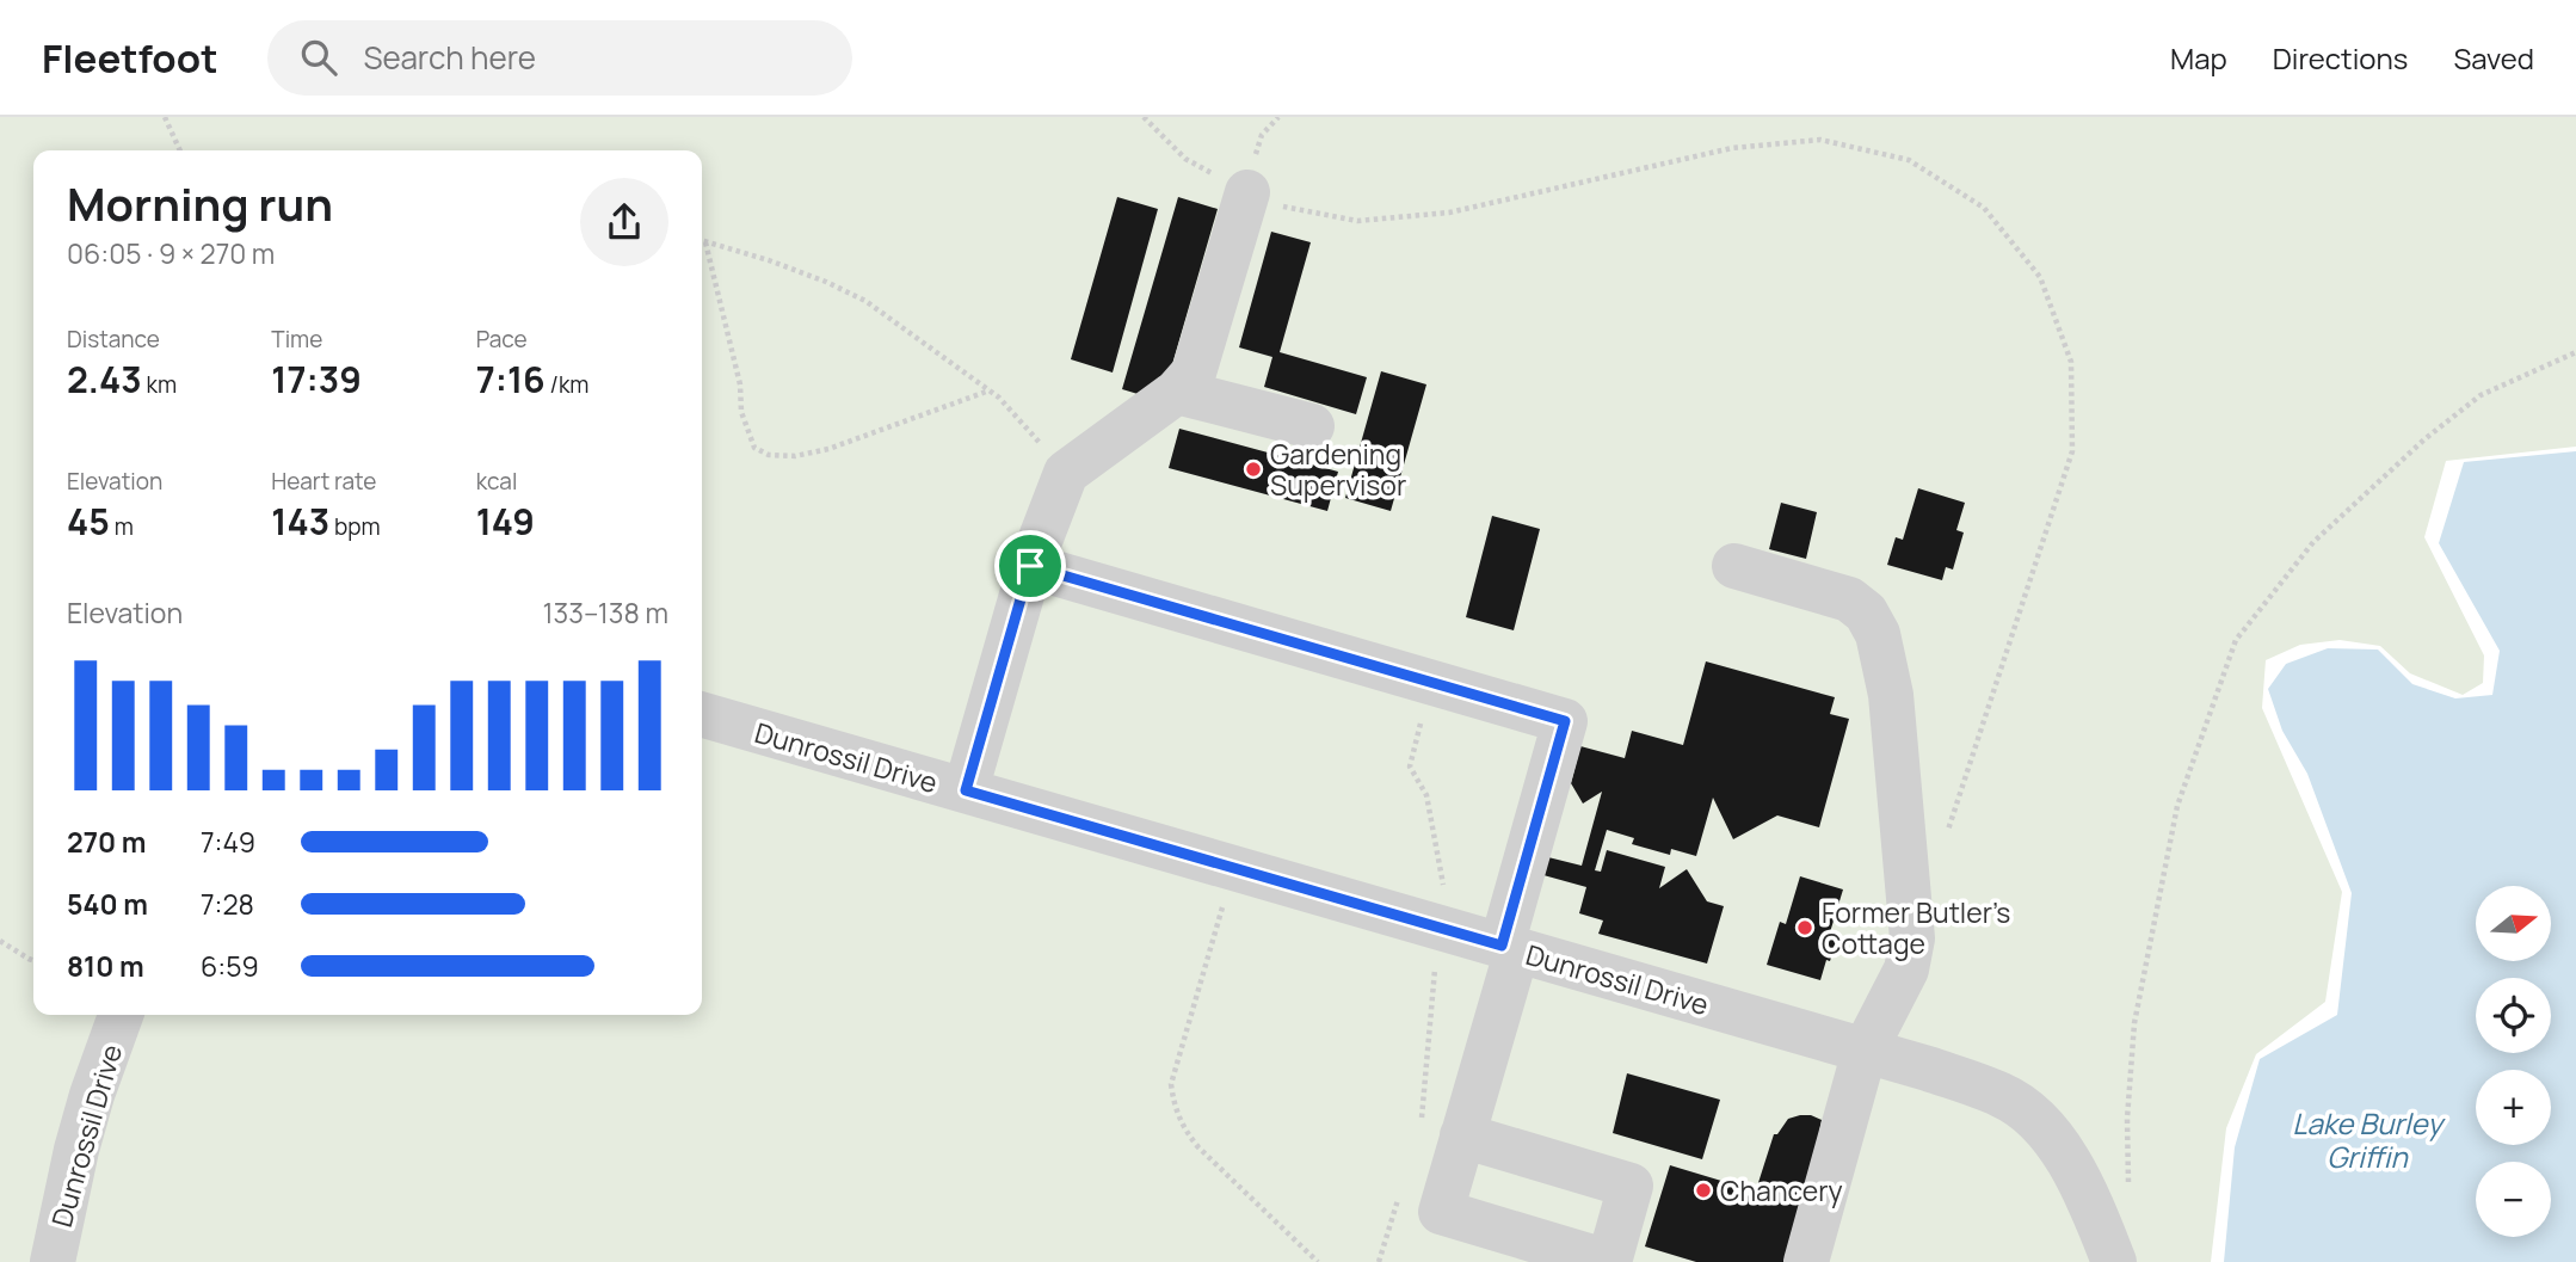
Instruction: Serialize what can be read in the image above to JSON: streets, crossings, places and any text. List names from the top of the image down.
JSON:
{
  "streets": {
    "lane": ["Dunrossil Drive"]
  },
  "water": ["Lake Burley Griffin"],
  "places": ["Gardening Supervisor", "Former Butler’s Cottage", "Chancery"],
  "north": "right",
  "page": {
    "header": "Fleetfoot",
    "search": "Search here",
    "nav": ["Map", "Directions", "Saved"],
    "heading": ["Morning run", "06:05 · 9 × 270 m"],
    "stats": [
      ["Distance", "2.43 km"],
      ["Time", "17:39"],
      ["Pace", "7:16 /km"],
      ["Elevation", "45 m"],
      ["Heart rate", "143 bpm"],
      ["kcal", "149"]
    ],
    "chart": ["Elevation", "133–138 m"],
    "list": [
      {
        "name": "270 m",
        "note": "7:49"
      },
      {
        "name": "540 m",
        "note": "7:28"
      },
      {
        "name": "810 m",
        "note": "6:59"
      }
    ],
    "map_buttons": ["+", "−"]
  }
}
